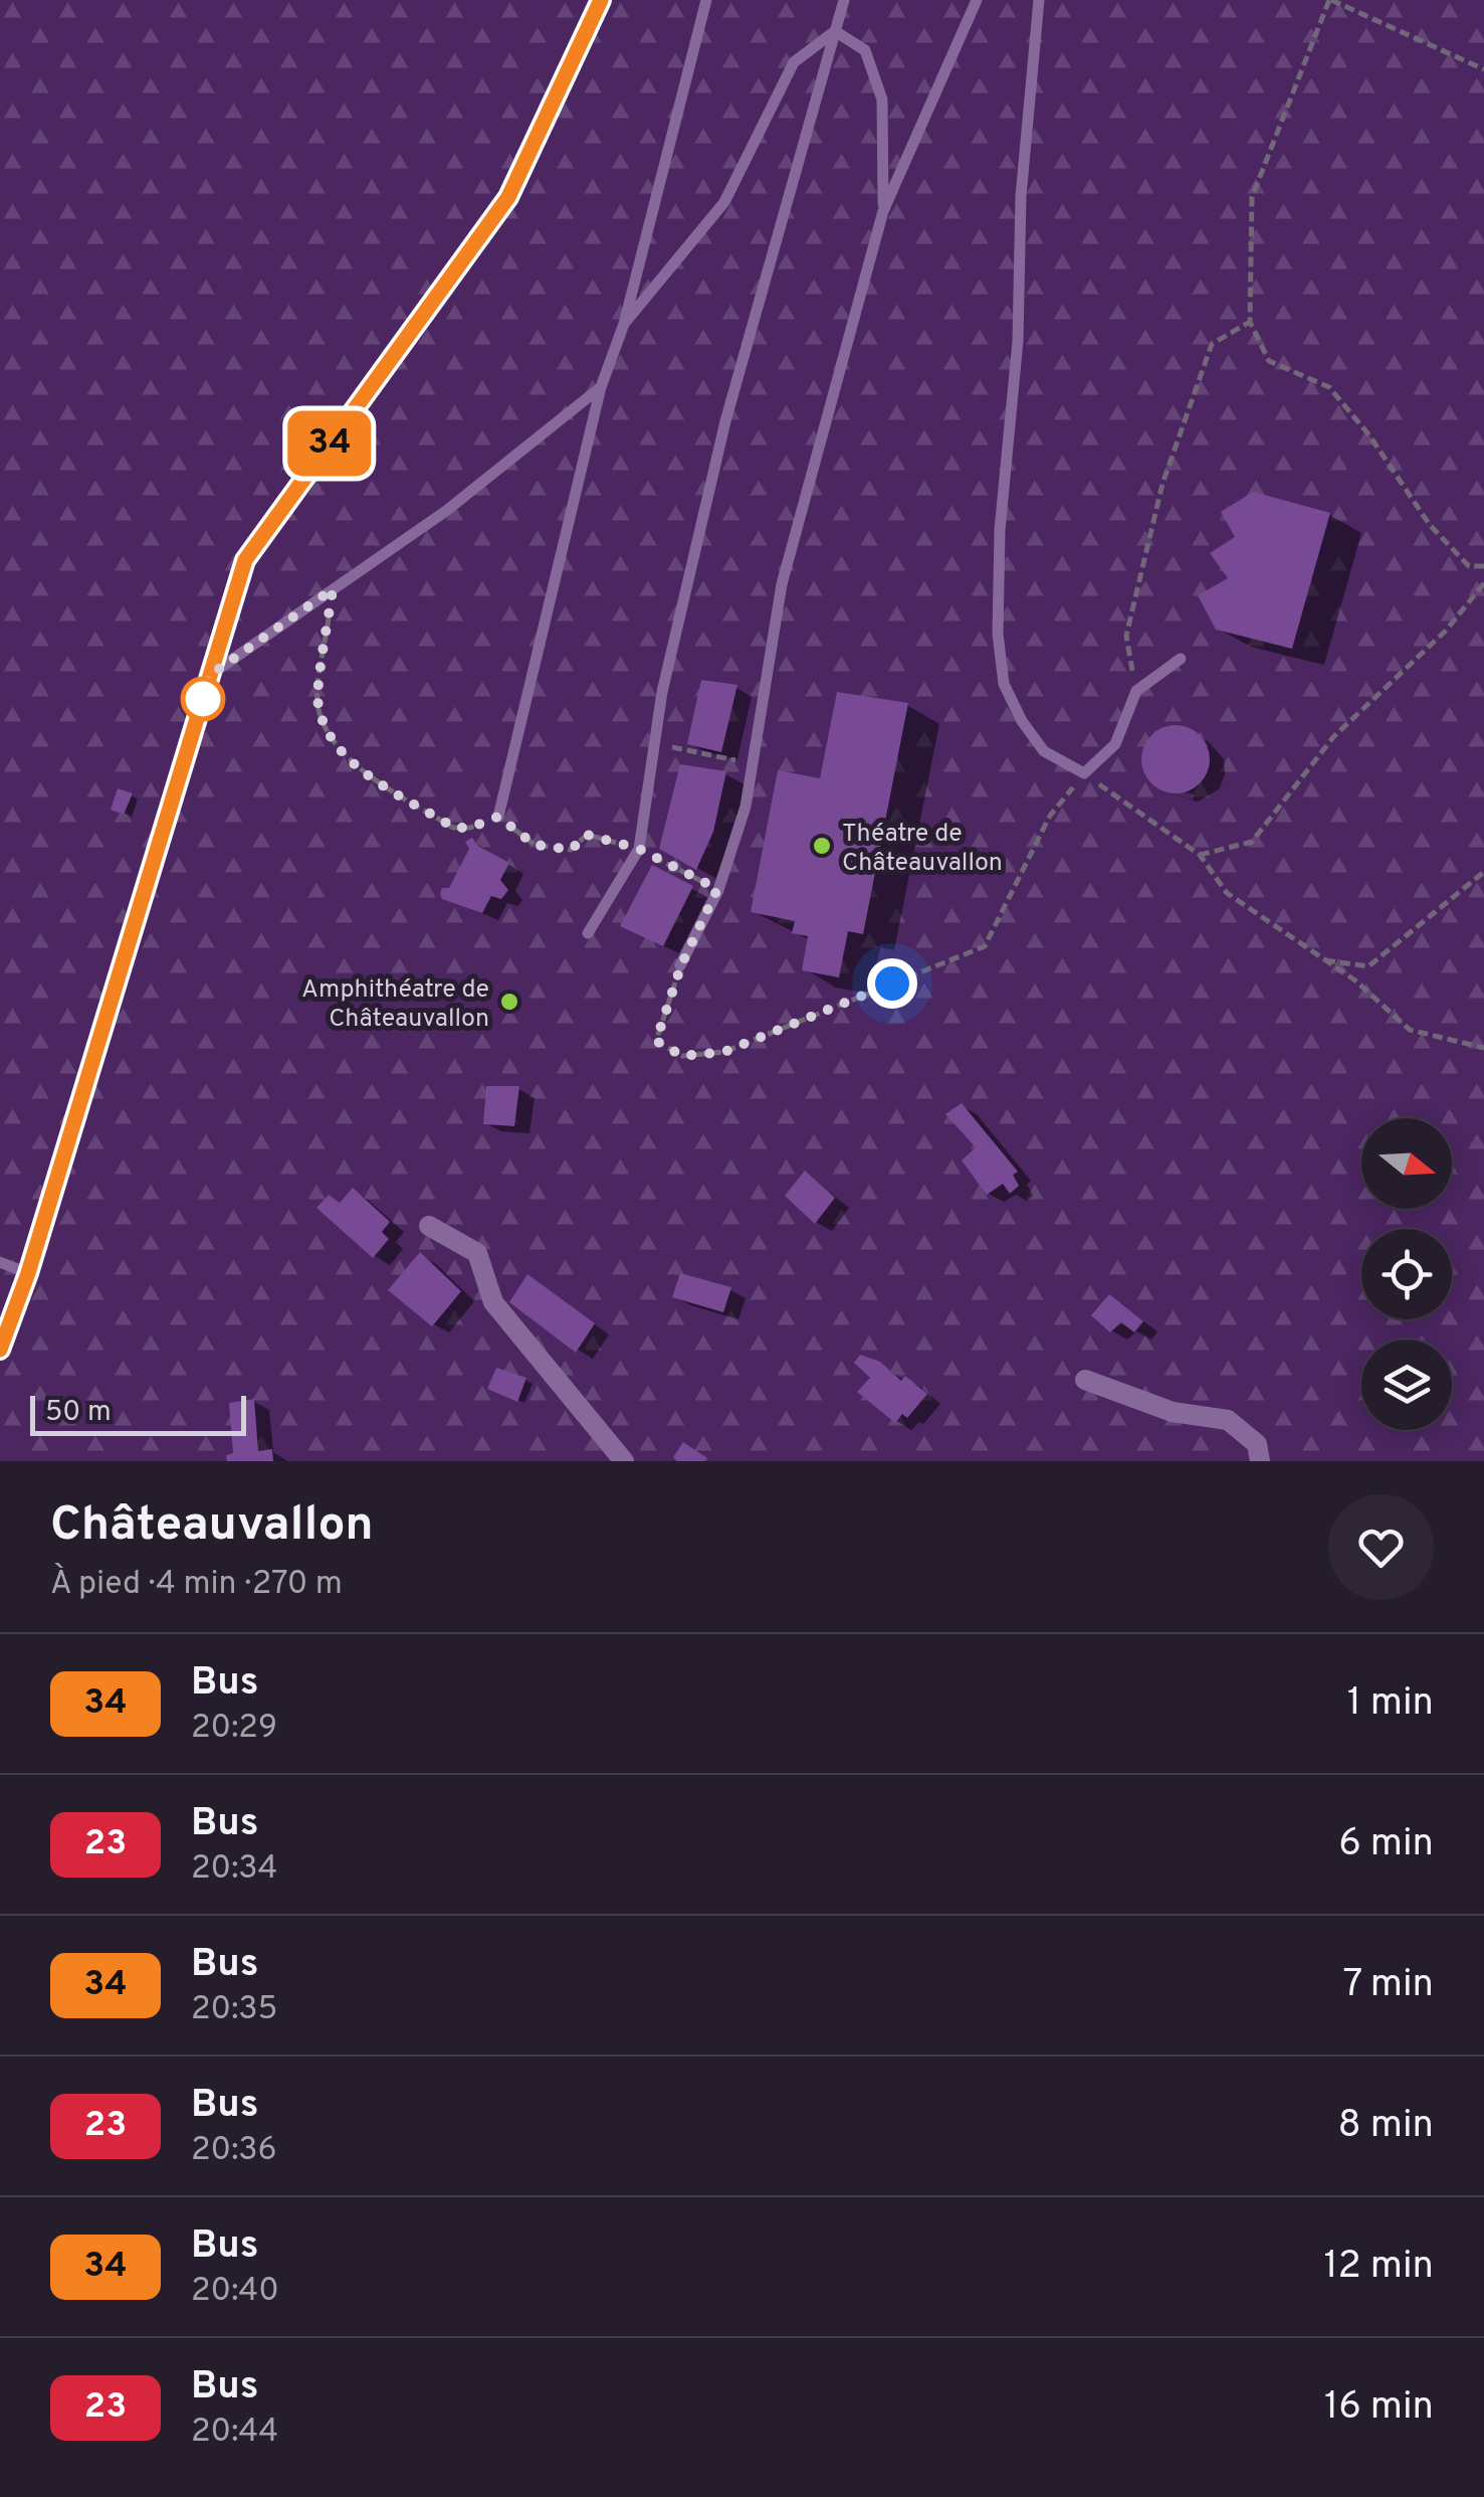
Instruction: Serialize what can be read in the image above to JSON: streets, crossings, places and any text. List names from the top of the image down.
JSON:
{
  "places": ["Théatre de Châteauvallon", "Amphithéatre de Châteauvallon"],
  "lines": ["bus line 34"],
  "scale_bar": "50 m",
  "north": "right",
  "page": {
    "on_map": "34",
    "scale": "50 m",
    "heading": ["Châteauvallon", "À pied · 4 min · 270 m"],
    "list": [
      {
        "mark": "34",
        "name": "Bus",
        "note": "20:29",
        "value": "1 min"
      },
      {
        "mark": "23",
        "name": "Bus",
        "note": "20:34",
        "value": "6 min"
      },
      {
        "mark": "34",
        "name": "Bus",
        "note": "20:35",
        "value": "7 min"
      },
      {
        "mark": "23",
        "name": "Bus",
        "note": "20:36",
        "value": "8 min"
      },
      {
        "mark": "34",
        "name": "Bus",
        "note": "20:40",
        "value": "12 min"
      },
      {
        "mark": "23",
        "name": "Bus",
        "note": "20:44",
        "value": "16 min"
      }
    ]
  }
}
